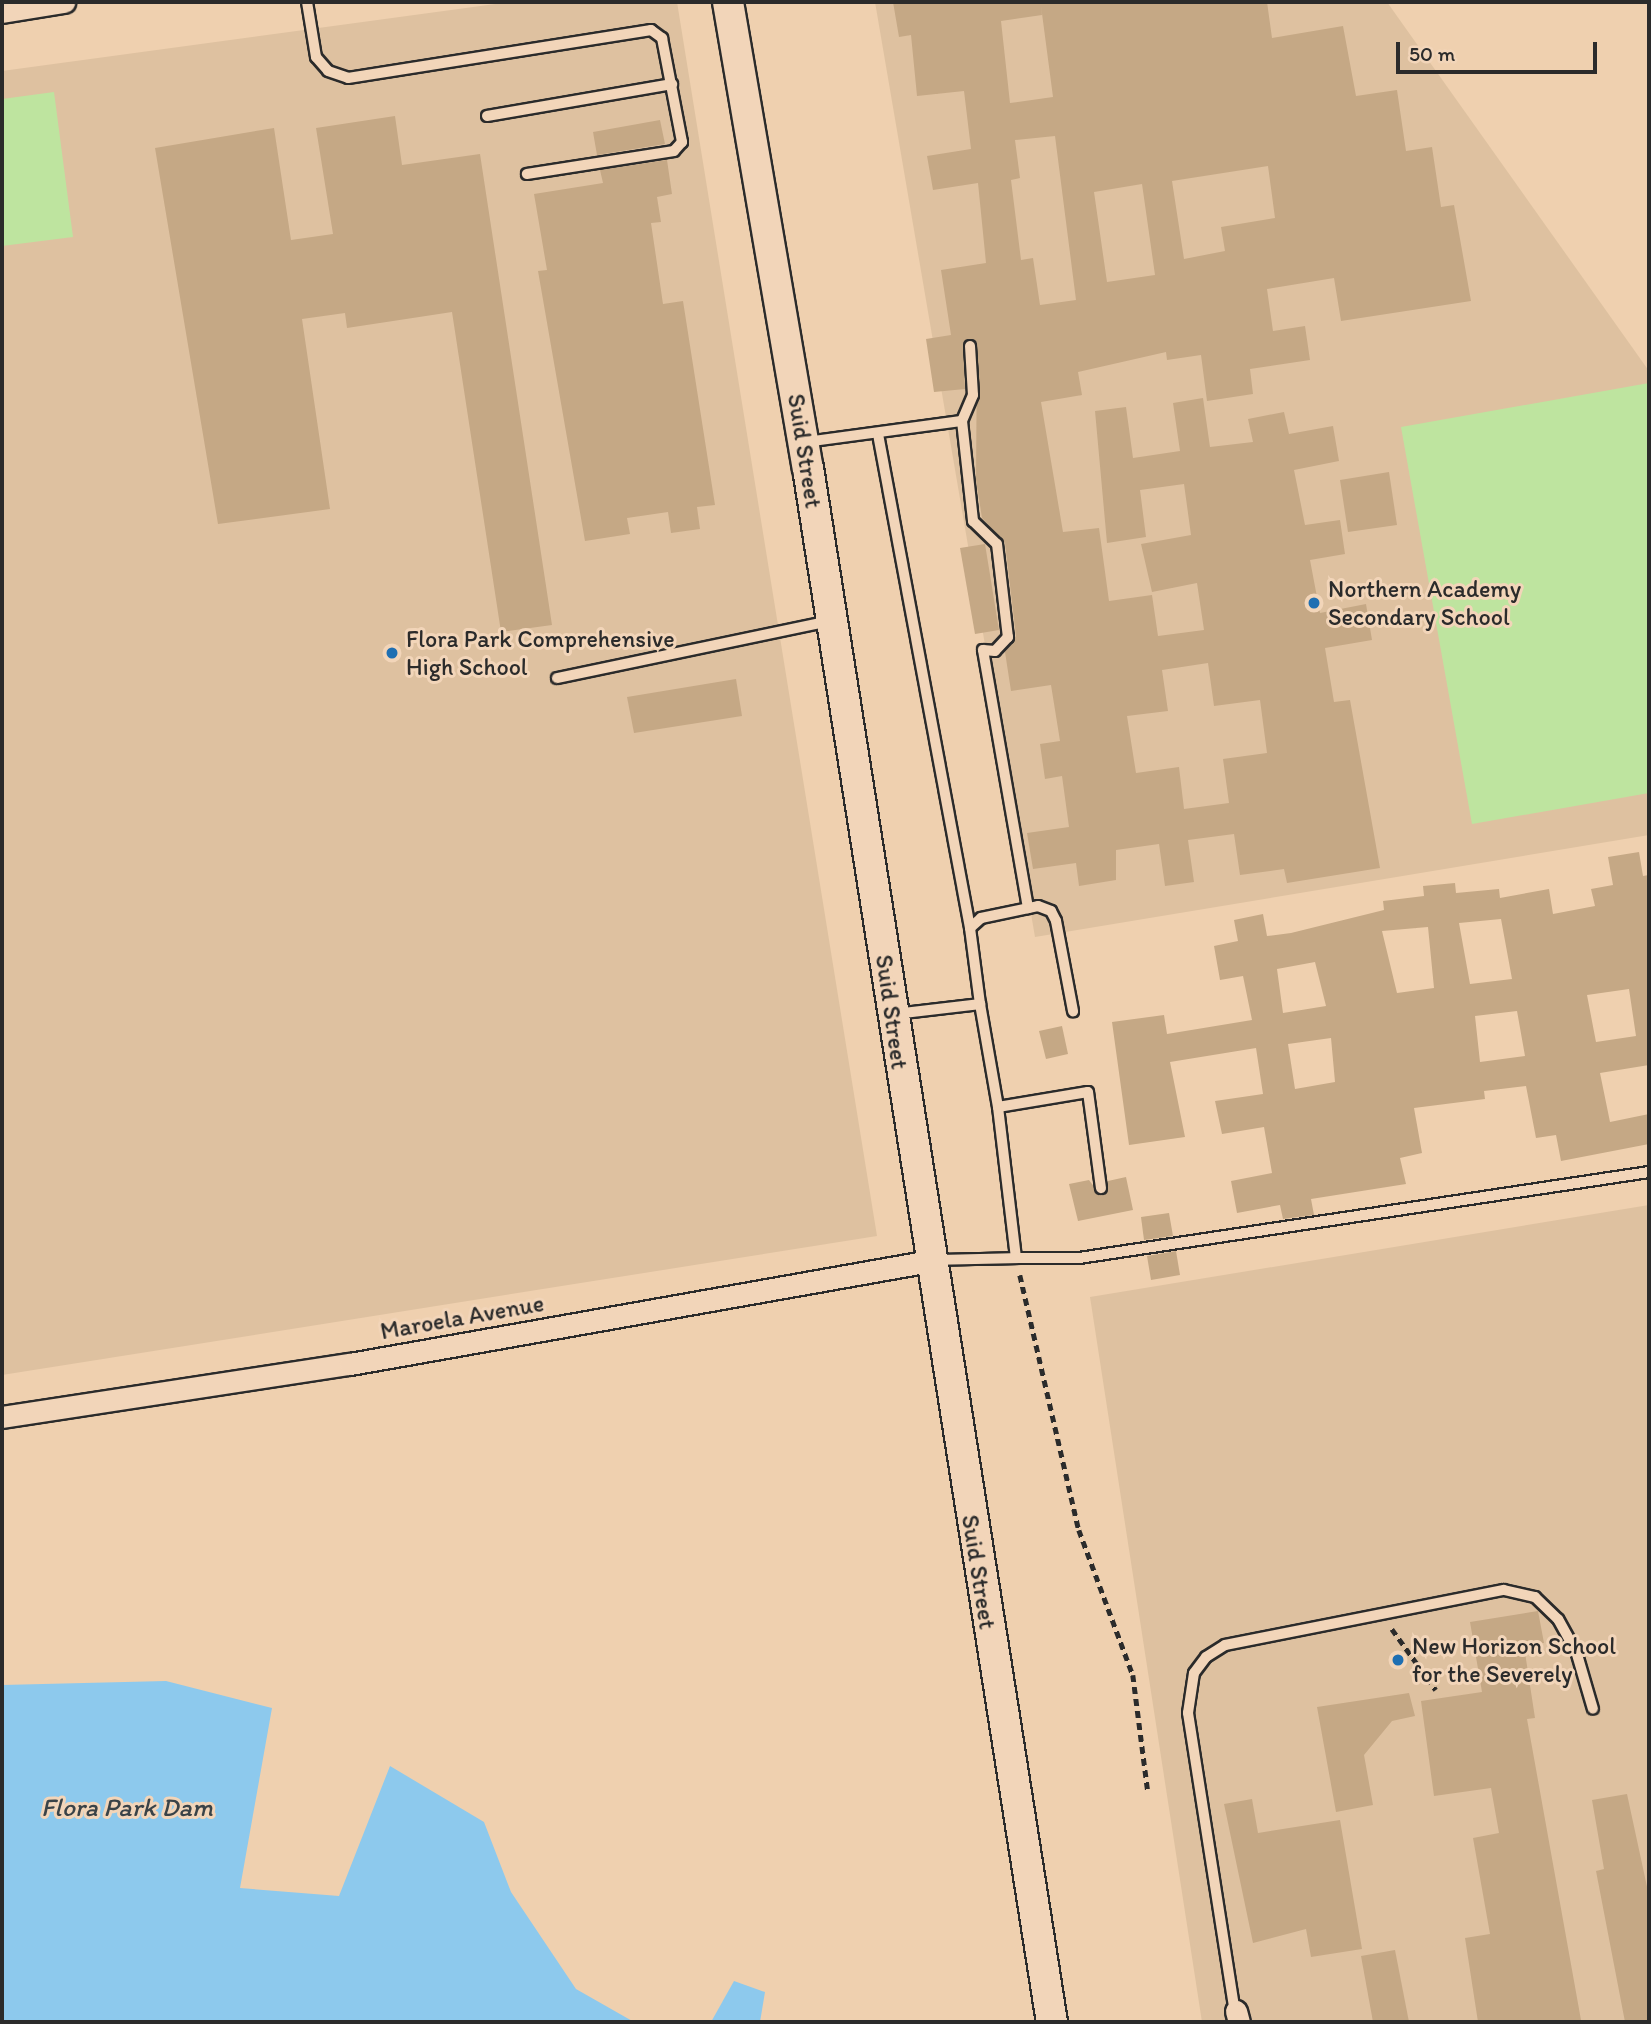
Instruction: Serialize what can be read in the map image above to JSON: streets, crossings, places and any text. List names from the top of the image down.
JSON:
{
  "streets": {
    "street": ["Suid Street", "Maroela Avenue"]
  },
  "crossings": [
    ["Suid Street", "Maroela Avenue"]
  ],
  "water": ["Flora Park Dam"],
  "places": ["Northern Academy Secondary School", "Flora Park Comprehensive High School", "New Horizon School for the Severely"],
  "scale_bar": "50 m"
}
